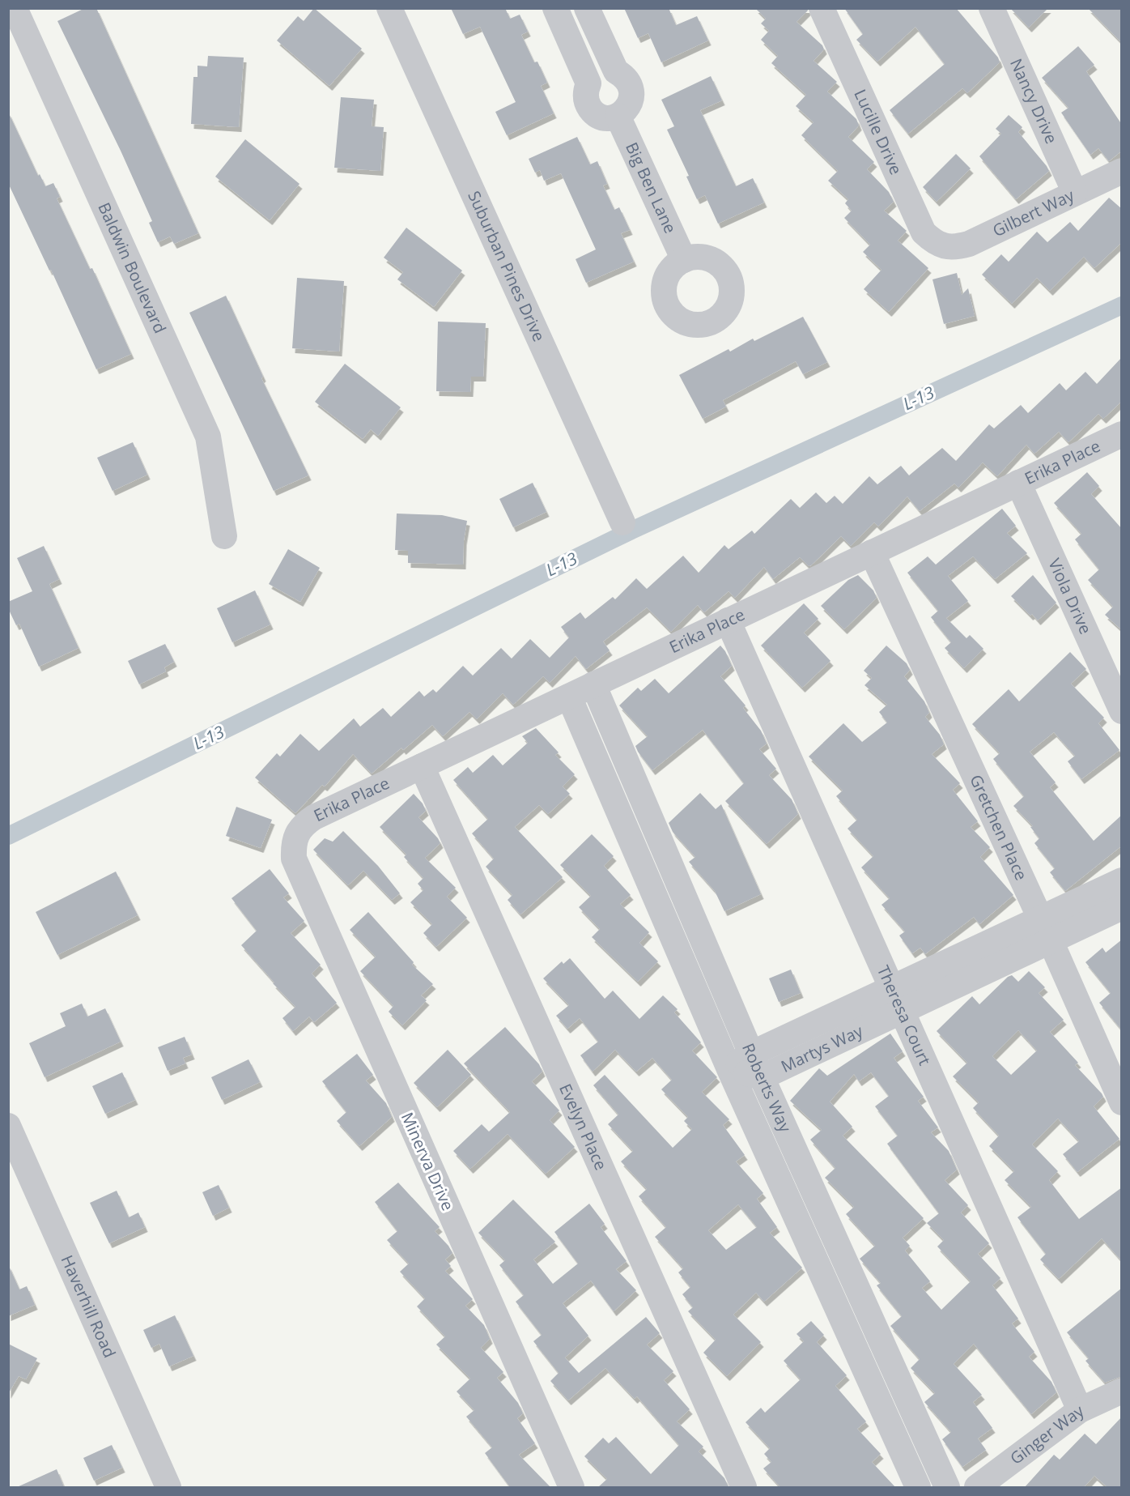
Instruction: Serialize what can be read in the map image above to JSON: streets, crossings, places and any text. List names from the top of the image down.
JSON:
{
  "streets": {
    "street": [
      "Nancy Drive",
      "Lucille Drive",
      "Big Ben Lane",
      "Gilbert Way",
      "Suburban Pines Drive",
      "Baldwin Boulevard",
      "Erika Place",
      "Viola Drive",
      "Gretchen Place",
      "Theresa Court",
      "Martys Way",
      "Roberts Way",
      "Evelyn Place",
      "Minerva Drive",
      "Haverhill Road",
      "Ginger Way"
    ]
  },
  "crossings": [
    ["Nancy Drive", "Gilbert Way"],
    ["Lucille Drive", "Gilbert Way"],
    ["Erika Place", "Viola Drive"],
    ["Erika Place", "Gretchen Place"],
    ["Erika Place", "Theresa Court"],
    ["Erika Place", "Roberts Way"],
    ["Erika Place", "Evelyn Place"],
    ["Erika Place", "Minerva Drive"],
    ["Gretchen Place", "Martys Way"],
    ["Theresa Court", "Martys Way"],
    ["Theresa Court", "Ginger Way"],
    ["Martys Way", "Roberts Way"]
  ],
  "water": ["L-13"]
}
